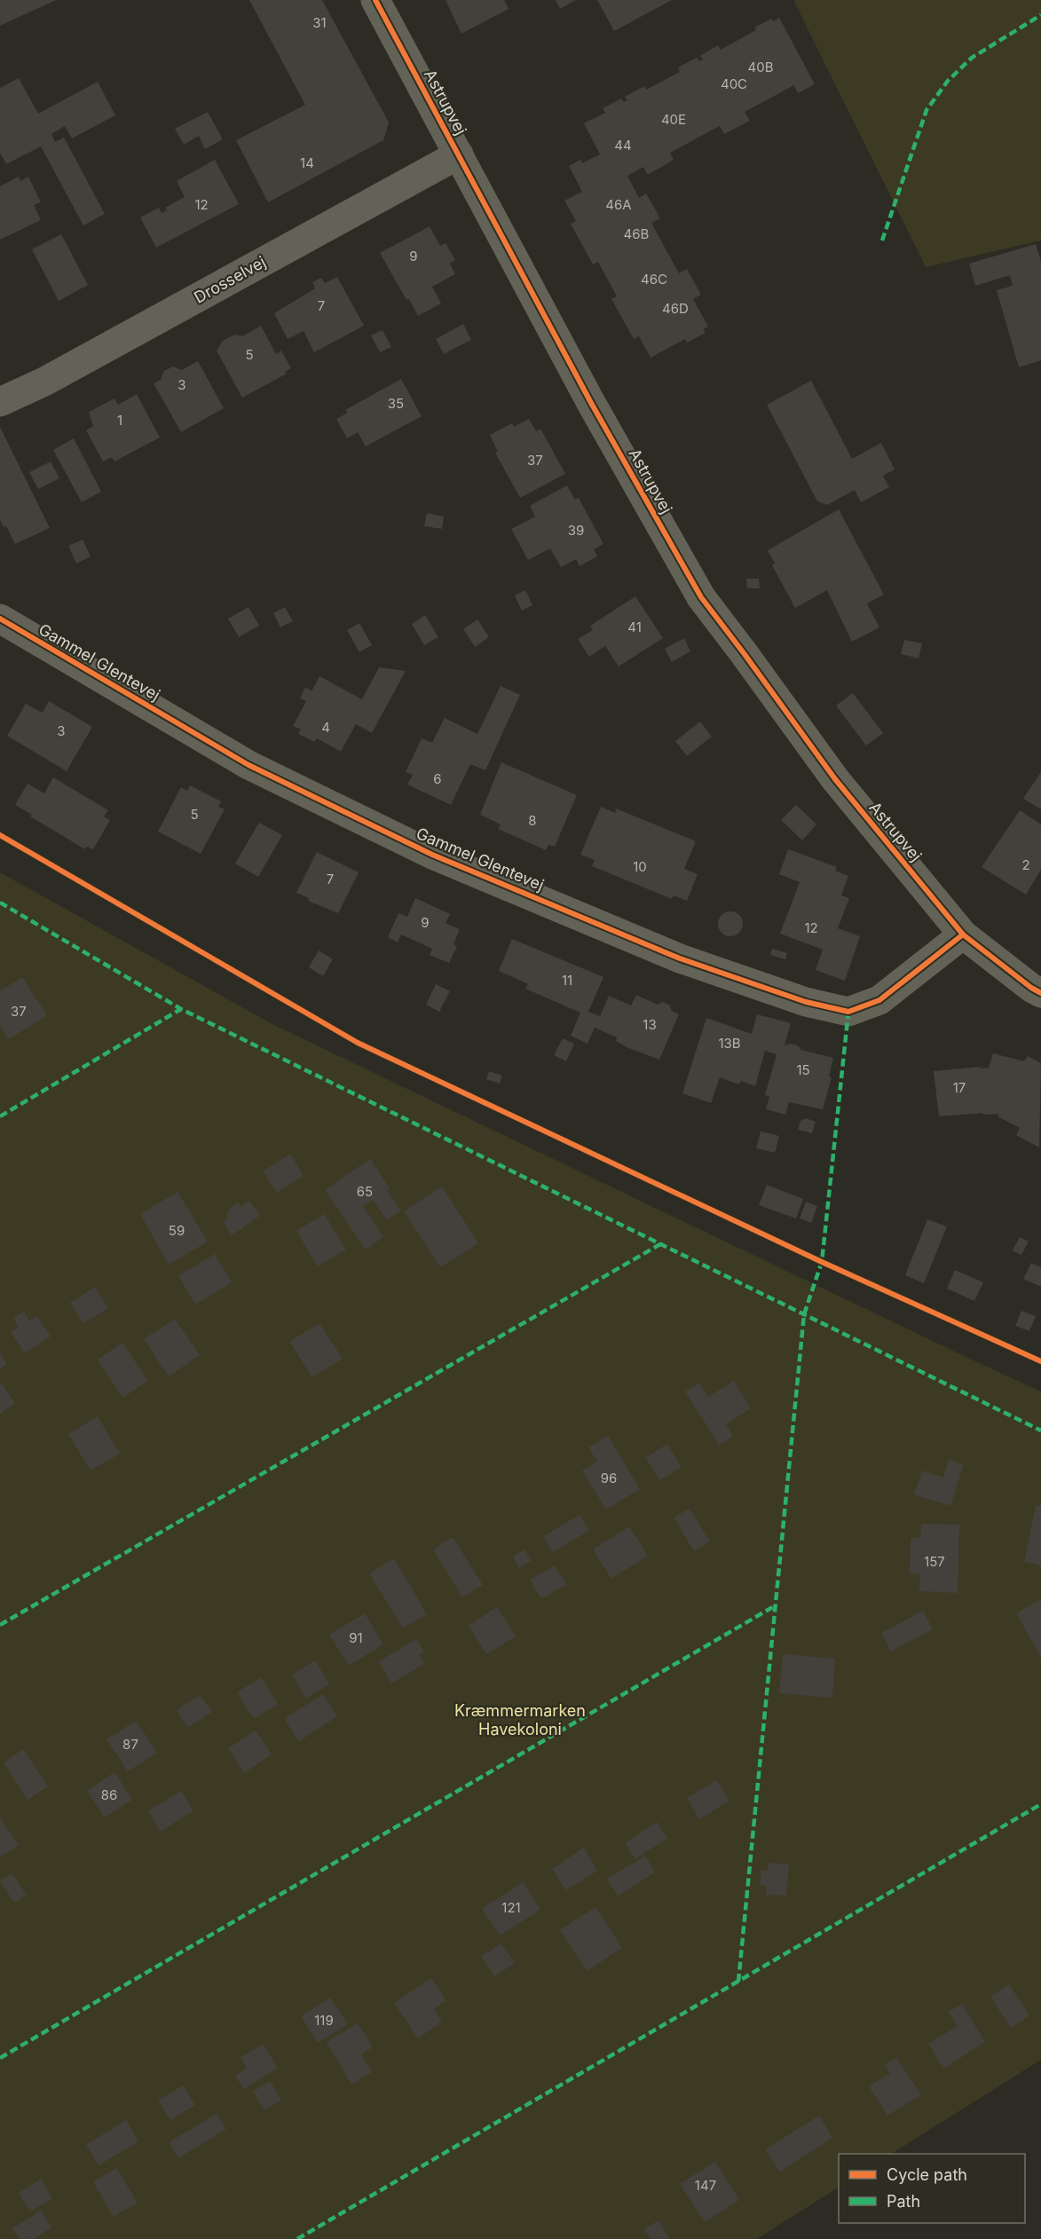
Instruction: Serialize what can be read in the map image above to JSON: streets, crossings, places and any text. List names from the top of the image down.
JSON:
{
  "streets": {
    "street": ["Astrupvej", "Drosselvej", "Gammel Glentevej"]
  },
  "crossings": [
    ["Astrupvej", "Drosselvej"],
    ["Astrupvej", "Gammel Glentevej"]
  ],
  "parks": ["Kræmmermarken Havekoloni"],
  "house_numbers": [
    "31",
    "40B",
    "40C",
    "40E",
    "44",
    "14",
    "12",
    "46A",
    "46B",
    "9",
    "46C",
    "7",
    "46D",
    "5",
    "3",
    "35",
    "1",
    "37",
    "39",
    "41",
    "4",
    "3",
    "6",
    "5",
    "8",
    "2",
    "10",
    "7",
    "9",
    "12",
    "11",
    "37",
    "13",
    "13B",
    "15",
    "17",
    "65",
    "59",
    "96",
    "157",
    "91",
    "87",
    "86",
    "121",
    "119",
    "147"
  ],
  "legend": ["Cycle path", "Path"]
}
